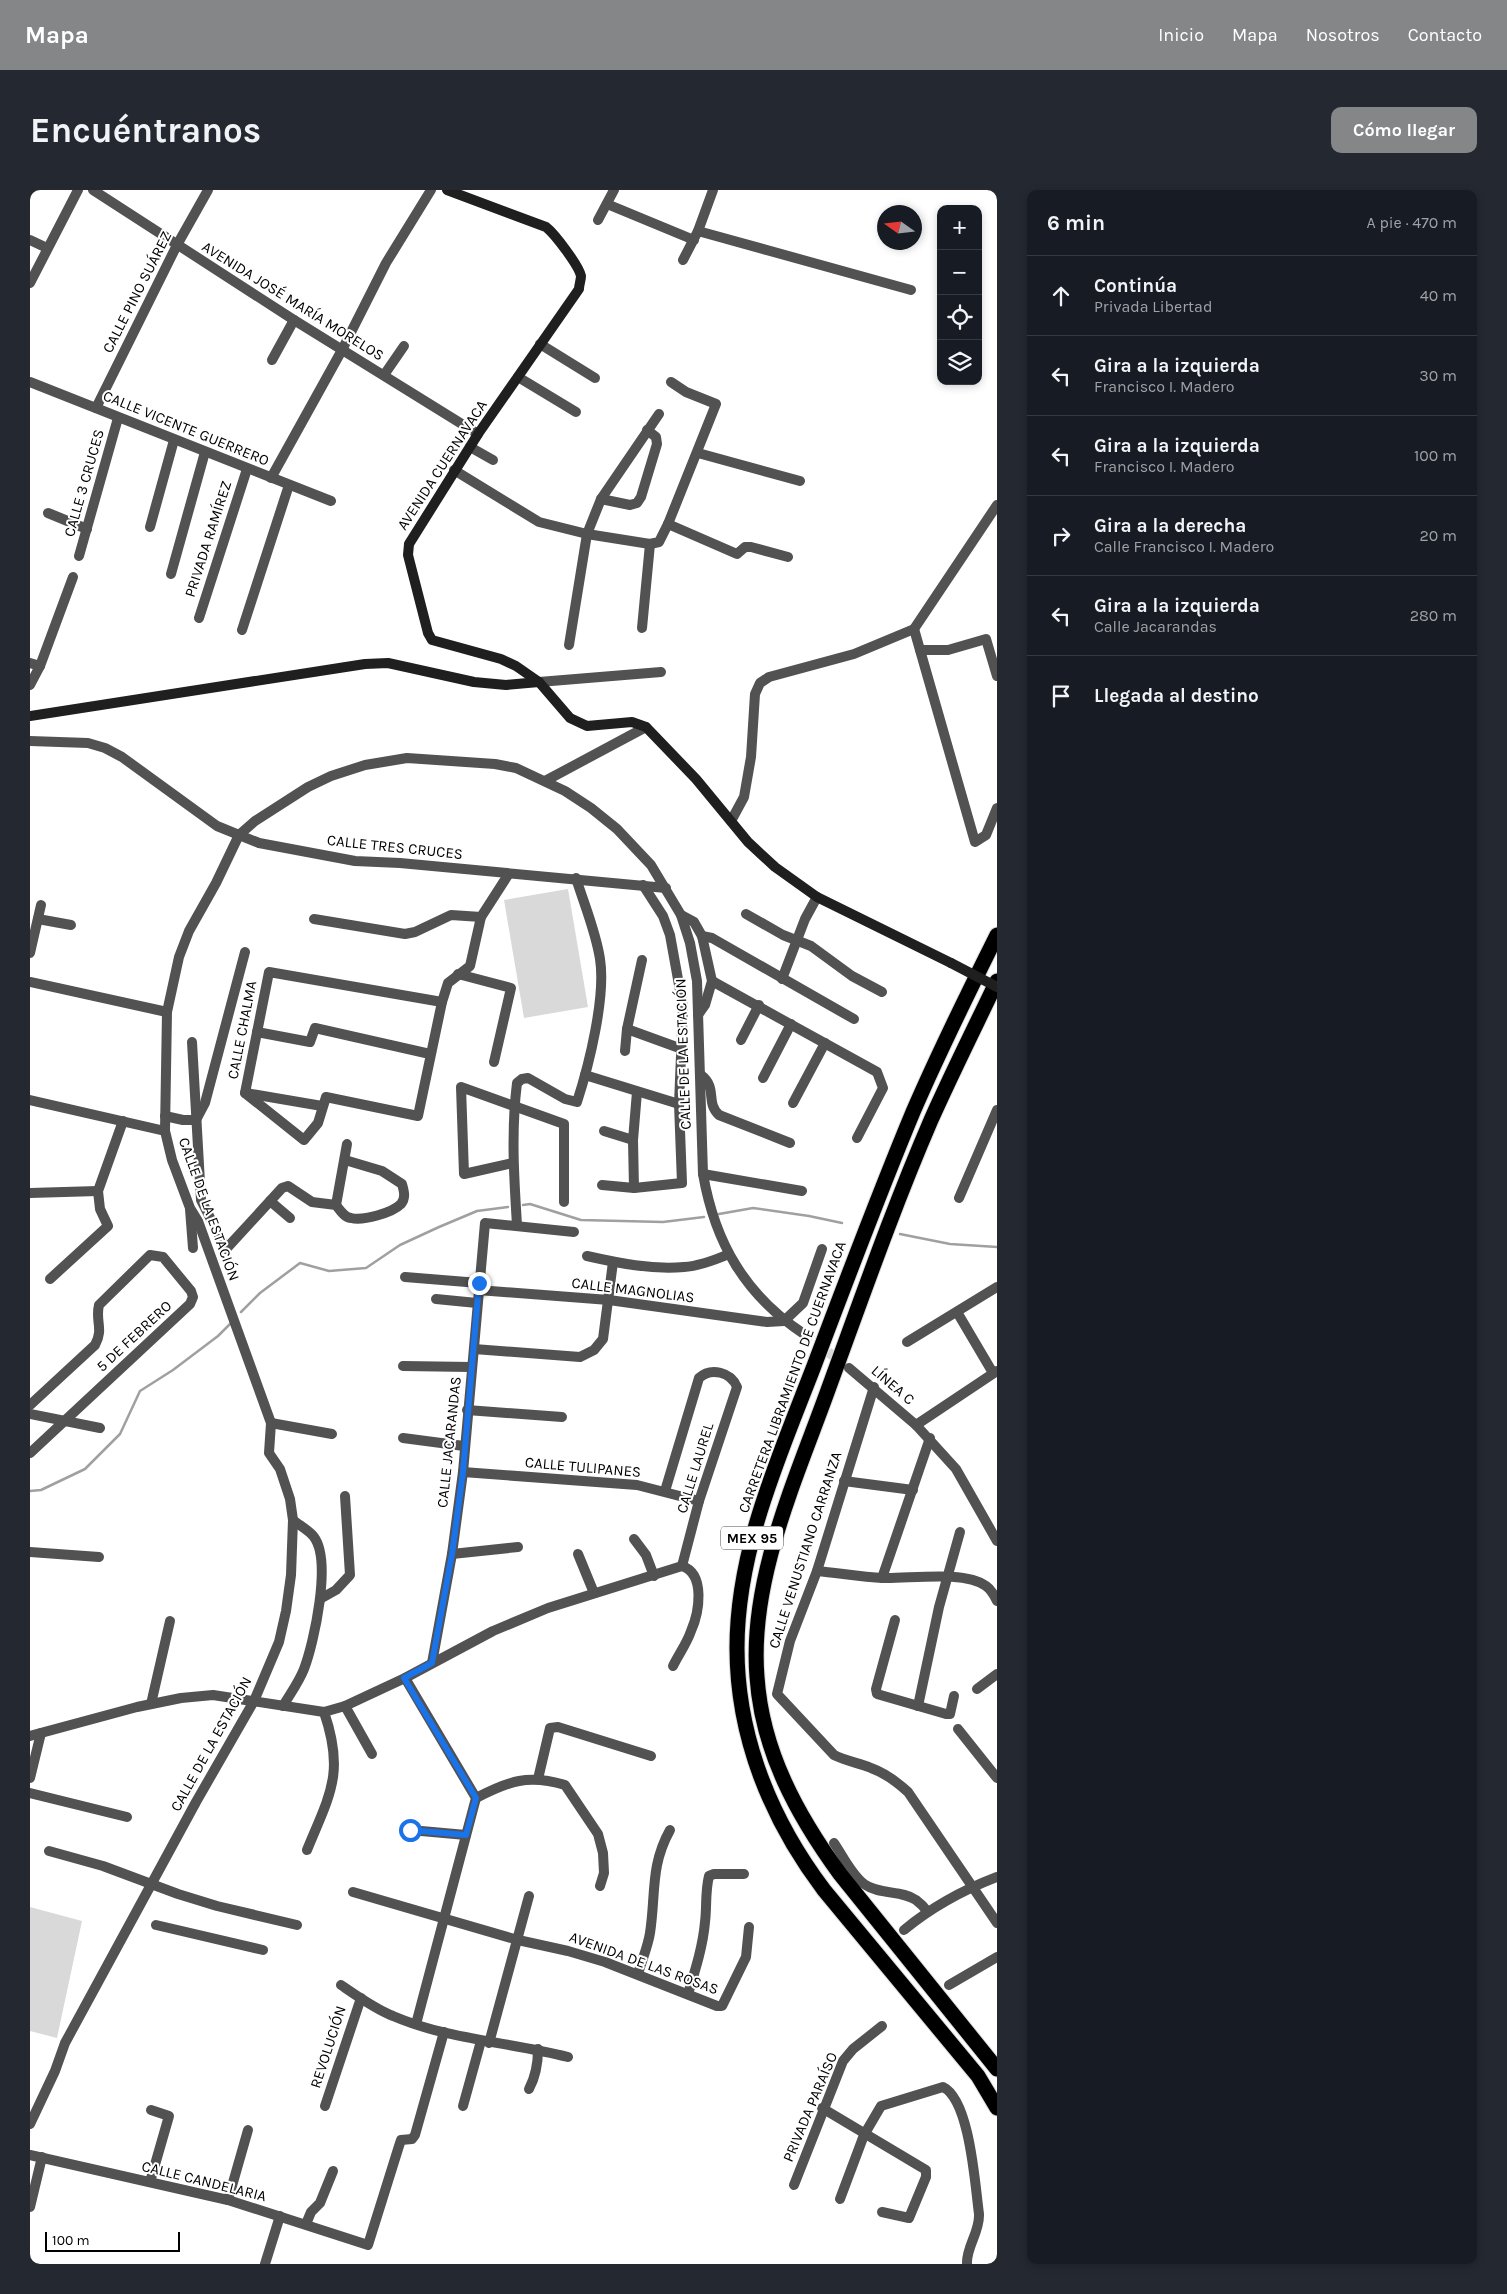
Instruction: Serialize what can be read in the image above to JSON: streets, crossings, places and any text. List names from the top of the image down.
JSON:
{
  "streets": {
    "highway": ["CARRETERA LIBRAMIENTO DE CUERNAVACA", "MEX 95"],
    "street": [
      "CALLE PINO SUÁREZ",
      "AVENIDA JOSÉ MARÍA MORELOS",
      "CALLE VICENTE GUERRERO",
      "AVENIDA CUERNAVACA",
      "CALLE 3 CRUCES",
      "PRIVADA RAMÍREZ",
      "CALLE TRES CRUCES",
      "CALLE CHALMA",
      "CALLE DE LA ESTACIÓN",
      "CALLE MAGNOLIAS",
      "5 DE FEBRERO",
      "LÍNEA C",
      "CALLE JACARANDAS",
      "CALLE TULIPANES",
      "CALLE LAUREL",
      "CALLE VENUSTIANO CARRANZA",
      "AVENIDA DE LAS ROSAS",
      "REVOLUCIÓN",
      "PRIVADA PARAÍSO",
      "CALLE CANDELARIA"
    ]
  },
  "crossings": [
    ["CALLE PINO SUÁREZ", "AVENIDA JOSÉ MARÍA MORELOS"],
    ["CALLE PINO SUÁREZ", "CALLE VICENTE GUERRERO"],
    ["AVENIDA JOSÉ MARÍA MORELOS", "AVENIDA CUERNAVACA"],
    ["CALLE VICENTE GUERRERO", "CALLE 3 CRUCES"],
    ["CALLE VICENTE GUERRERO", "PRIVADA RAMÍREZ"],
    ["CALLE TRES CRUCES", "CALLE DE LA ESTACIÓN"],
    ["CALLE DE LA ESTACIÓN", "CALLE MAGNOLIAS"],
    ["CALLE MAGNOLIAS", "CALLE JACARANDAS"],
    ["LÍNEA C", "CALLE VENUSTIANO CARRANZA"],
    ["CALLE JACARANDAS", "CALLE TULIPANES"],
    ["CALLE TULIPANES", "CALLE LAUREL"]
  ],
  "scale_bar": "100 m",
  "north": "left",
  "page": {
    "header": "Mapa",
    "nav": [
      "Inicio",
      "Mapa",
      "Nosotros",
      "Contacto"
    ],
    "buttons": "Cómo llegar",
    "title": "Encuéntranos",
    "heading": ["6 min", "A pie · 470 m"],
    "map_buttons": ["+", "−"],
    "list": [
      ["Continúa", "Privada Libertad", "40 m"],
      ["Gira a la izquierda", "Francisco I. Madero", "30 m"],
      ["Gira a la izquierda", "Francisco I. Madero", "100 m"],
      ["Gira a la derecha", "Calle Francisco I. Madero", "20 m"],
      ["Gira a la izquierda", "Calle Jacarandas", "280 m"],
      "Llegada al destino"
    ],
    "scale": "100 m"
  }
}
